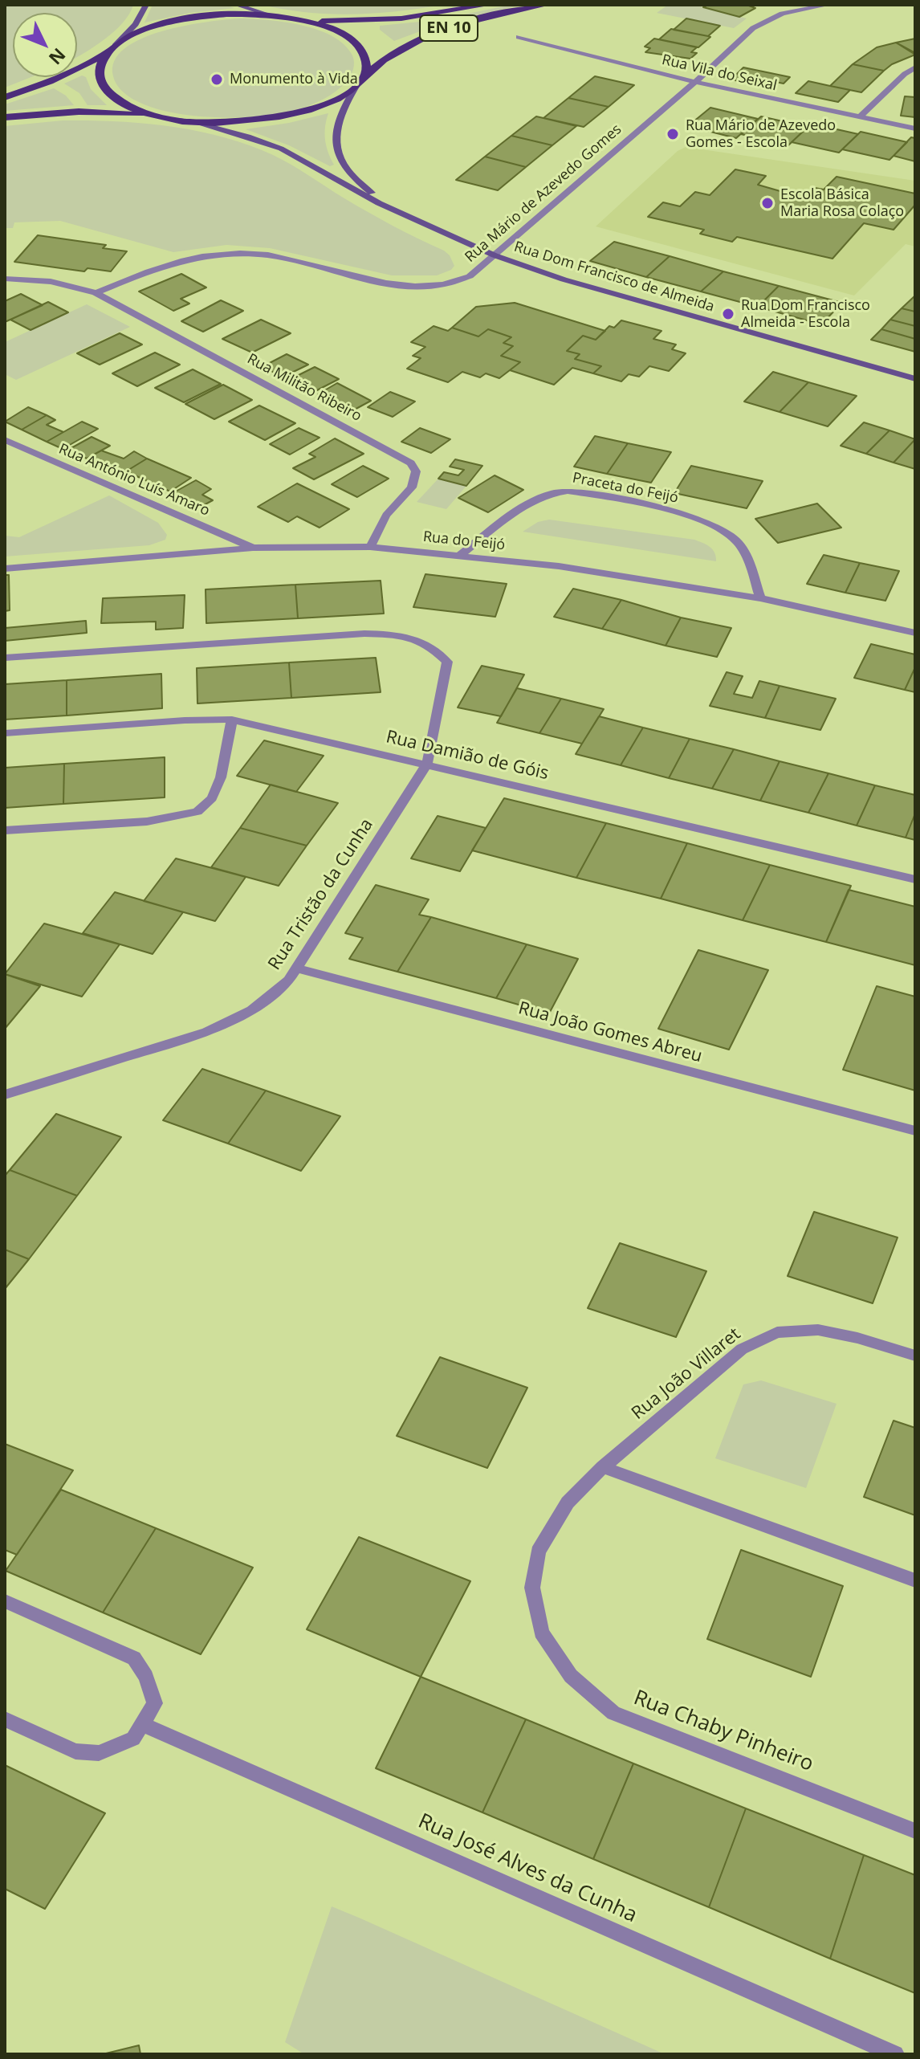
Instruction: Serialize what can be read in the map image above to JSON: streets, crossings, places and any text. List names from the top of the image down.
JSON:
{
  "streets": {
    "main road": ["EN 10", "Rua Dom Francisco de Almeida"],
    "street": [
      "Rua Vila do Seixal",
      "Rua Mário de Azevedo Gomes",
      "Rua Militão Ribeiro",
      "Rua António Luís Amaro",
      "Praceta do Feijó",
      "Rua do Feijó",
      "Rua Damião de Góis",
      "Rua Tristão da Cunha",
      "Rua João Gomes Abreu",
      "Rua João Villaret",
      "Rua Chaby Pinheiro",
      "Rua José Alves da Cunha"
    ]
  },
  "crossings": [
    ["EN 10", "Rua Dom Francisco de Almeida"],
    ["Rua Vila do Seixal", "Rua Mário de Azevedo Gomes"],
    ["Rua Mário de Azevedo Gomes", "Rua Dom Francisco de Almeida"],
    ["Rua Mário de Azevedo Gomes", "Rua Militão Ribeiro"],
    ["Rua Militão Ribeiro", "Rua do Feijó"],
    ["Rua António Luís Amaro", "Rua do Feijó"],
    ["Praceta do Feijó", "Rua do Feijó"],
    ["Rua Damião de Góis", "Rua Tristão da Cunha"],
    ["Rua Tristão da Cunha", "Rua João Gomes Abreu"],
    ["Rua João Villaret", "Rua Chaby Pinheiro"]
  ],
  "places": [
    "Monumento à Vida",
    "Rua Mário de Azevedo Gomes - Escola",
    "Escola Básica Maria Rosa Colaço",
    "Rua Dom Francisco Almeida - Escola"
  ],
  "north": "bottom right"
}
